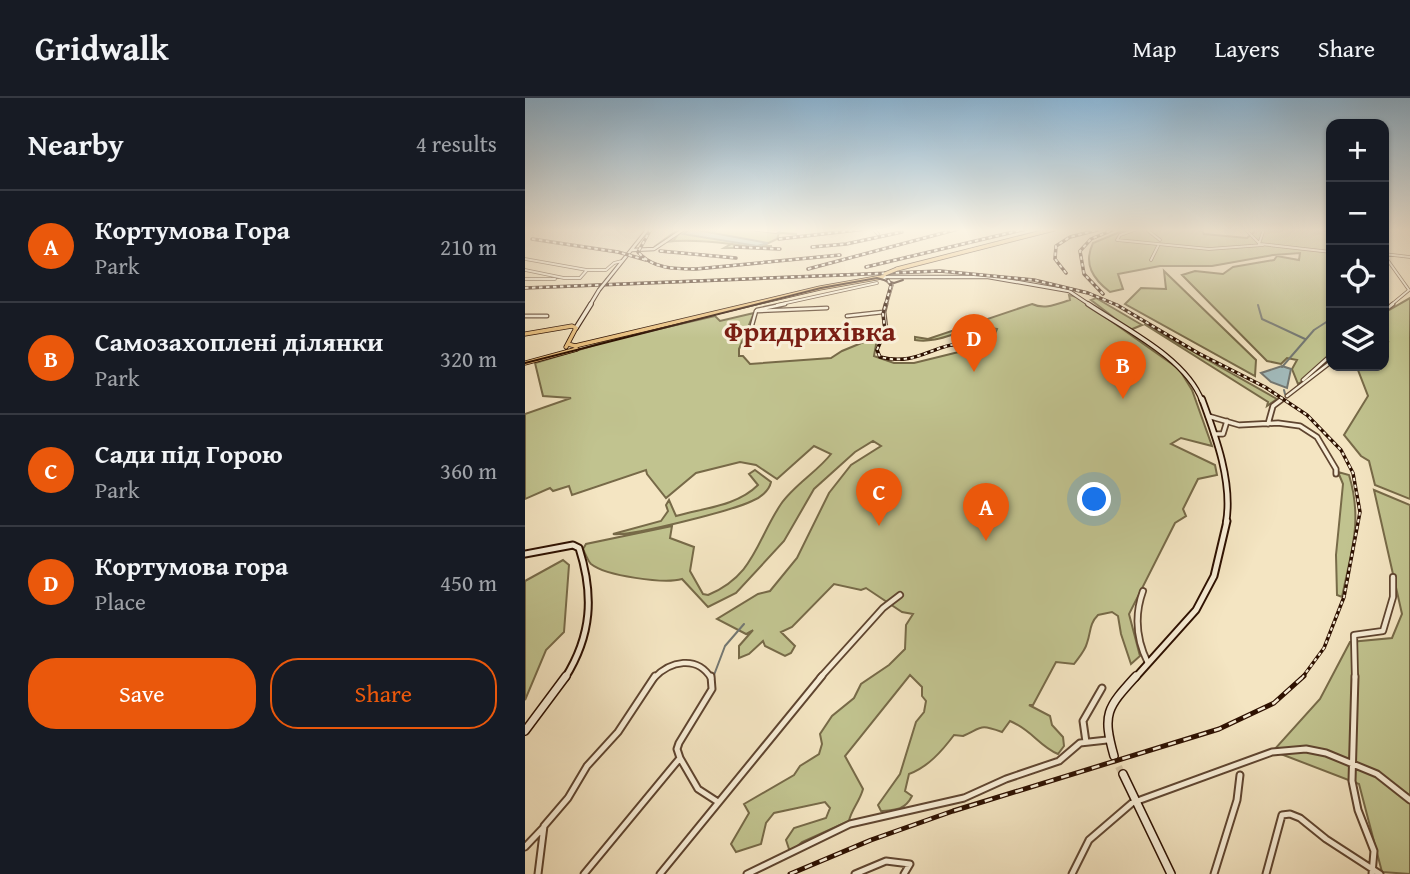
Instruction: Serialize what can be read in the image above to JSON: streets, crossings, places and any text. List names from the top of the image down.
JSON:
{
  "districts": ["Фридрихівка"],
  "page": {
    "header": "Gridwalk",
    "nav": ["Map", "Layers", "Share"],
    "heading": ["Nearby", "4 results"],
    "map_buttons": ["+", "−"],
    "list": [
      {
        "mark": "A",
        "name": "Кортумова Гора",
        "note": "Park",
        "value": "210 m"
      },
      {
        "mark": "B",
        "name": "Самозахоплені ділянки",
        "note": "Park",
        "value": "320 m"
      },
      {
        "mark": "C",
        "name": "Сади під Горою",
        "note": "Park",
        "value": "360 m"
      },
      {
        "mark": "D",
        "name": "Кортумова гора",
        "note": "Place",
        "value": "450 m"
      }
    ],
    "pins": [
      "D",
      "B",
      "C",
      "A"
    ],
    "buttons": ["Save", "Share"]
  }
}
